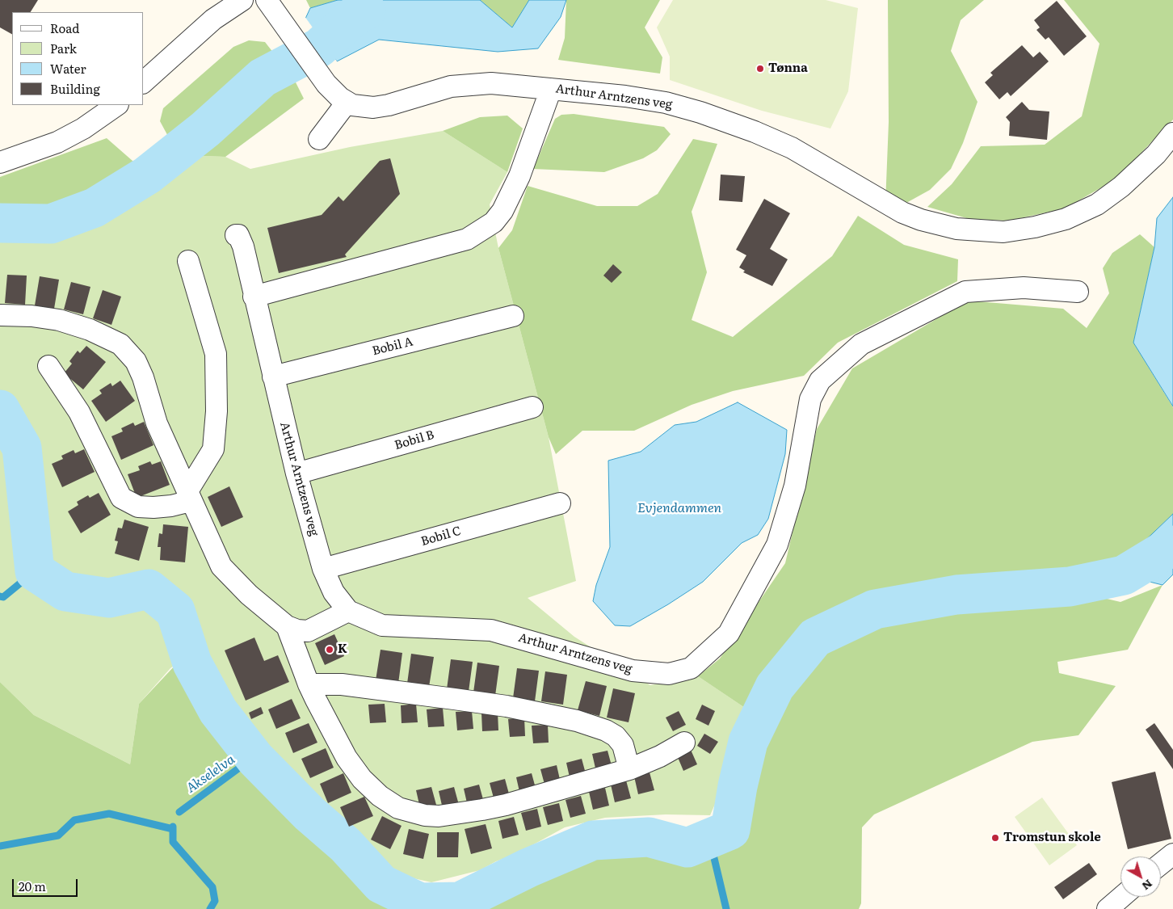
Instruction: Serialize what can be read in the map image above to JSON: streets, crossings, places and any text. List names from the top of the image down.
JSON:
{
  "streets": {
    "street": [
      "Arthur Arntzens veg",
      "Bobil A",
      "Bobil B",
      "Bobil C"
    ]
  },
  "crossings": [
    ["Arthur Arntzens veg", "Bobil A"],
    ["Arthur Arntzens veg", "Bobil B"],
    ["Arthur Arntzens veg", "Bobil C"]
  ],
  "water": ["Evjendammen", "Akselelva"],
  "places": ["Tønna", "K", "Tromstun skole"],
  "legend": [
    "Road",
    "Park",
    "Water",
    "Building"
  ],
  "scale_bar": "20 m",
  "north": "bottom right"
}
